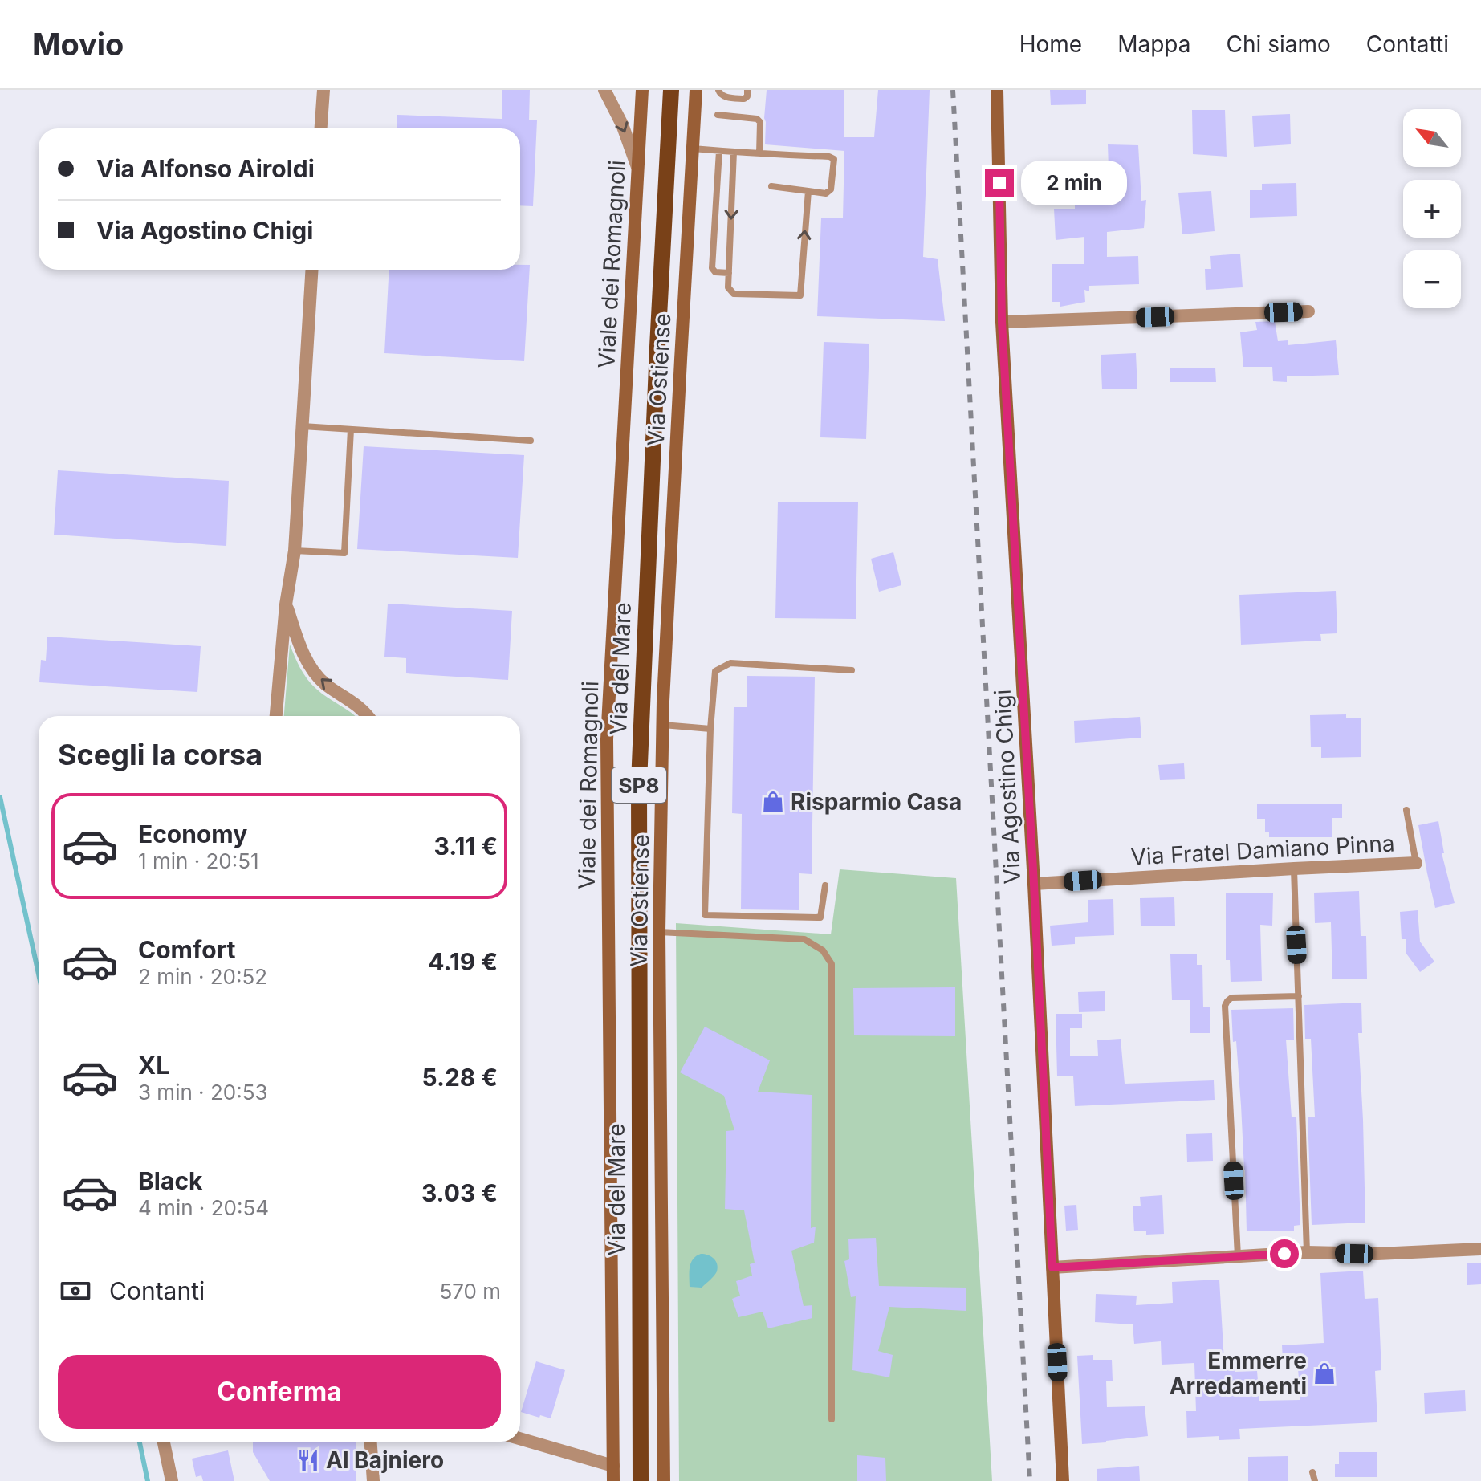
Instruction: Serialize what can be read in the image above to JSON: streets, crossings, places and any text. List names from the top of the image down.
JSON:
{
  "streets": {
    "main road": [
      "Viale dei Romagnoli",
      "Via Ostiense",
      "Via del Mare",
      "SP8",
      "Via Agostino Chigi"
    ],
    "street": ["Via Fratel Damiano Pinna"]
  },
  "crossings": [
    ["Via Agostino Chigi", "Via Fratel Damiano Pinna"]
  ],
  "places": {
    "shop": ["Risparmio Casa", "Emmerre Arredamenti"],
    "restaurant": ["Al Bajniero"]
  },
  "north": "top left",
  "page": {
    "header": "Movio",
    "nav": [
      "Home",
      "Mappa",
      "Chi siamo",
      "Contatti"
    ],
    "map_buttons": ["+", "−"],
    "banner": ["Via Alfonso Airoldi", "Via Agostino Chigi"],
    "bubble": "2 min",
    "heading": "Scegli la corsa",
    "list": [
      {
        "name": "Economy",
        "note": "1 min · 20:51",
        "value": "3.11 €"
      },
      {
        "name": "Comfort",
        "note": "2 min · 20:52",
        "value": "4.19 €"
      },
      {
        "name": "XL",
        "note": "3 min · 20:53",
        "value": "5.28 €"
      },
      {
        "name": "Black",
        "note": "4 min · 20:54",
        "value": "3.03 €"
      }
    ],
    "pay": ["Contanti", "570 m"],
    "buttons": "Conferma"
  }
}
